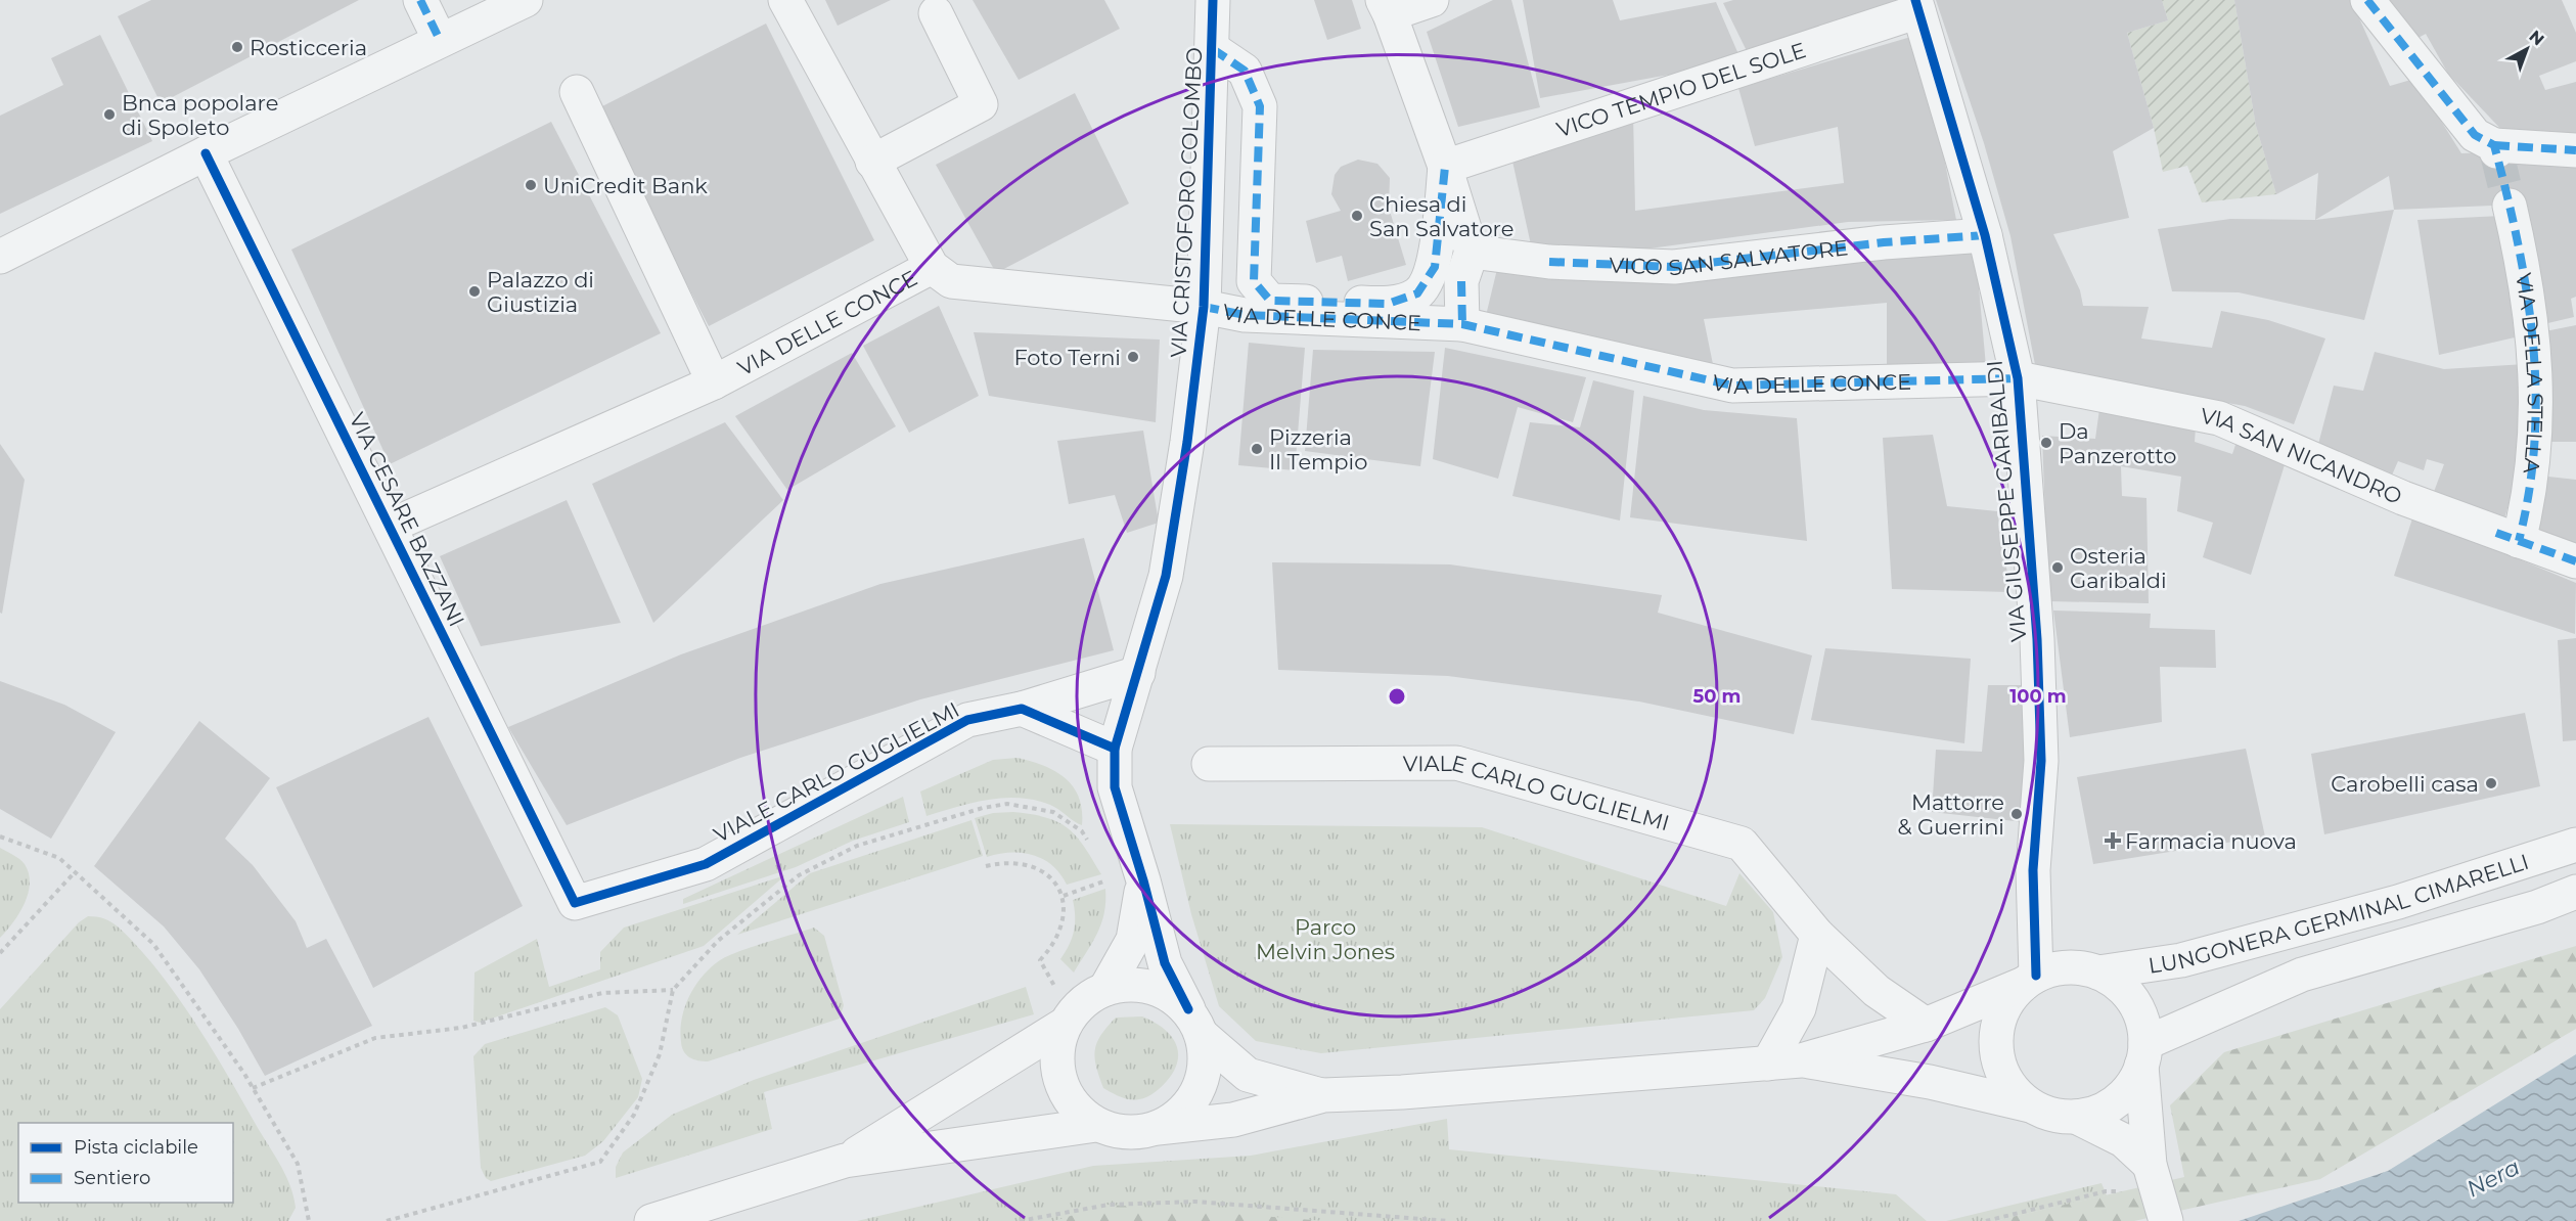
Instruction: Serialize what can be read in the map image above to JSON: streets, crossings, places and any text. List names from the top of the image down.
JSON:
{
  "streets": {
    "street": [
      "VICO TEMPIO DEL SOLE",
      "VIA CRISTOFORO COLOMBO",
      "VICO SAN SALVATORE",
      "VIA DELLE CONCE",
      "VIA DELLA STELLA",
      "VIA SAN NICANDRO",
      "VIA GIUSEPPE GARIBALDI",
      "VIA CESARE BAZZANI",
      "VIALE CARLO GUGLIELMI",
      "LUNGONERA GERMINAL CIMARELLI"
    ]
  },
  "crossings": [
    ["VICO TEMPIO DEL SOLE", "VIA GIUSEPPE GARIBALDI"],
    ["VIA CRISTOFORO COLOMBO", "VIA DELLE CONCE"],
    ["VIA CRISTOFORO COLOMBO", "VIALE CARLO GUGLIELMI"],
    ["VICO SAN SALVATORE", "VIA GIUSEPPE GARIBALDI"],
    ["VIA DELLE CONCE", "VIA SAN NICANDRO"],
    ["VIA DELLE CONCE", "VIA GIUSEPPE GARIBALDI"],
    ["VIA DELLE CONCE", "VIA CESARE BAZZANI"],
    ["VIA DELLA STELLA", "VIA SAN NICANDRO"],
    ["VIA SAN NICANDRO", "VIA GIUSEPPE GARIBALDI"],
    ["VIA GIUSEPPE GARIBALDI", "LUNGONERA GERMINAL CIMARELLI"],
    ["VIA CESARE BAZZANI", "VIALE CARLO GUGLIELMI"]
  ],
  "water": ["Nera"],
  "parks": ["Parco Melvin Jones"],
  "places": {
    "other": [
      "Rosticceria",
      "Bnca popolare di Spoleto",
      "UniCredit Bank",
      "Chiesa di San Salvatore",
      "Palazzo di Giustizia",
      "Foto Terni",
      "Da Panzerotto",
      "Pizzeria Il Tempio",
      "Osteria Garibaldi",
      "Carobelli casa",
      "Mattorre & Guerrini"
    ],
    "health": ["Farmacia nuova"]
  },
  "legend": ["Pista ciclabile", "Sentiero"],
  "north": "top right",
  "rings": ["50 m", "100 m"]
}
